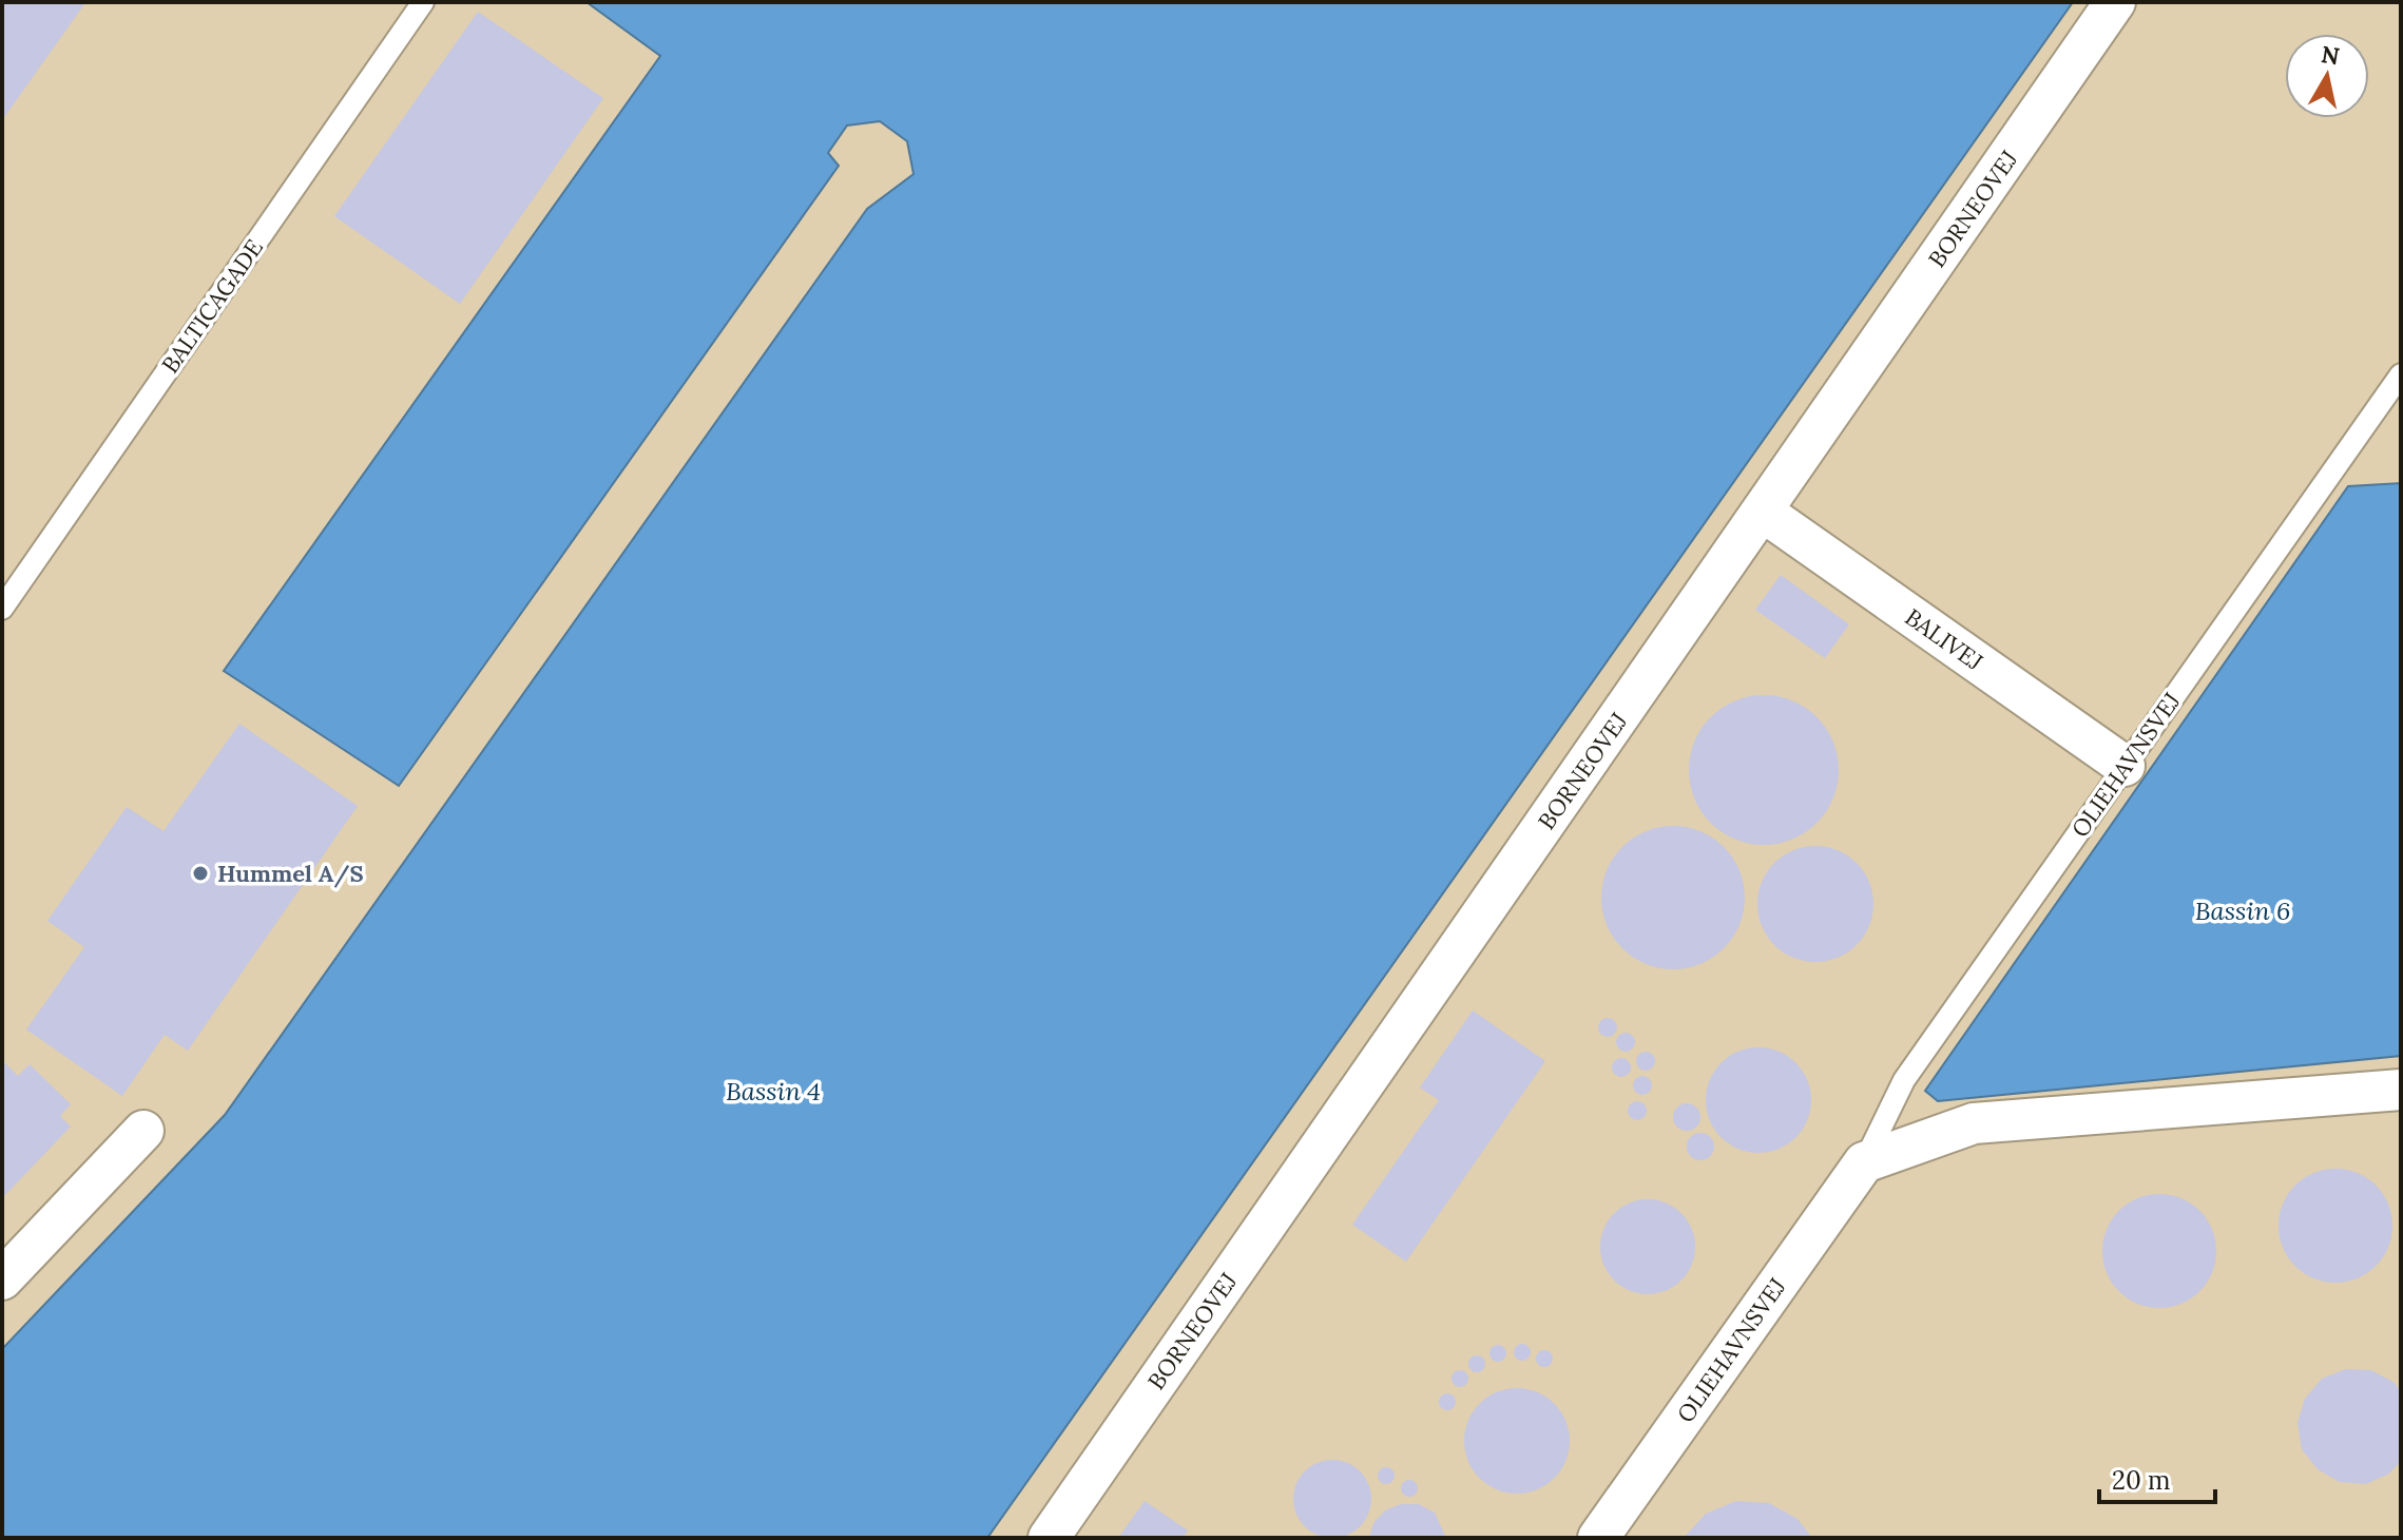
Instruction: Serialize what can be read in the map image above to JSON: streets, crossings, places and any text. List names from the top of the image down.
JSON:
{
  "streets": {
    "street": ["BORNEOVEJ", "BALIVEJ", "OLIEHAVNSVEJ"],
    "lane": ["BALTICAGADE"]
  },
  "crossings": [
    ["BORNEOVEJ", "BALIVEJ"],
    ["BALIVEJ", "OLIEHAVNSVEJ"]
  ],
  "water": ["Bassin 6", "Bassin 4"],
  "places": ["Hummel A/S"],
  "scale_bar": "20 m",
  "north": "top"
}
